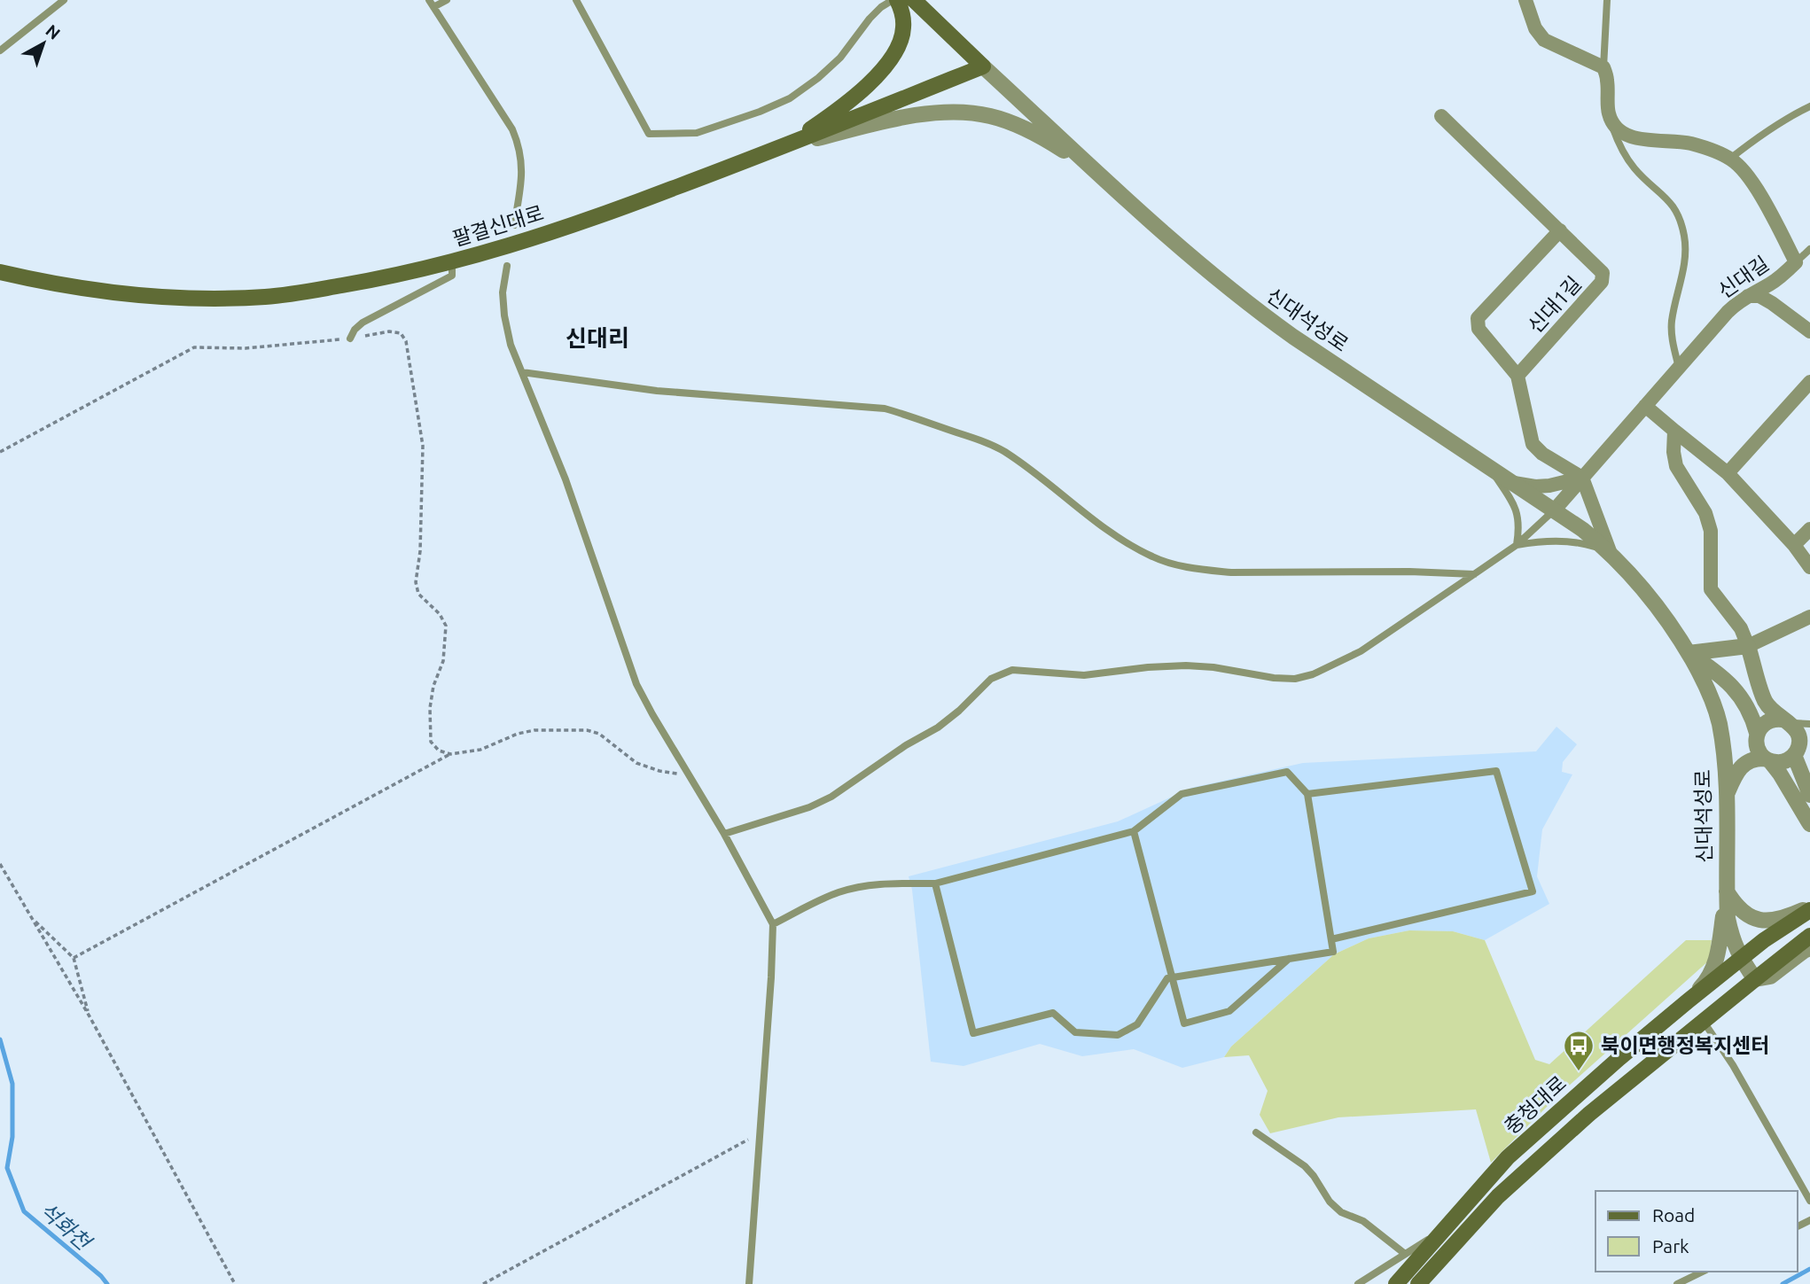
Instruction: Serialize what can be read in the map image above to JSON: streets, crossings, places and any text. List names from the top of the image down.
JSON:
{
  "streets": {
    "main road": ["팔결신대로", "신대석성로", "충청대로"],
    "street": ["신대길", "신대1길"]
  },
  "crossings": [
    ["팔결신대로", "신대석성로"],
    ["신대길", "신대석성로"],
    ["신대석성로", "충청대로"]
  ],
  "districts": ["신대리"],
  "water": ["석화천"],
  "places": {
    "bus stop": ["북이면행정복지센터"]
  },
  "legend": ["Road", "Park"],
  "north": "top right"
}
